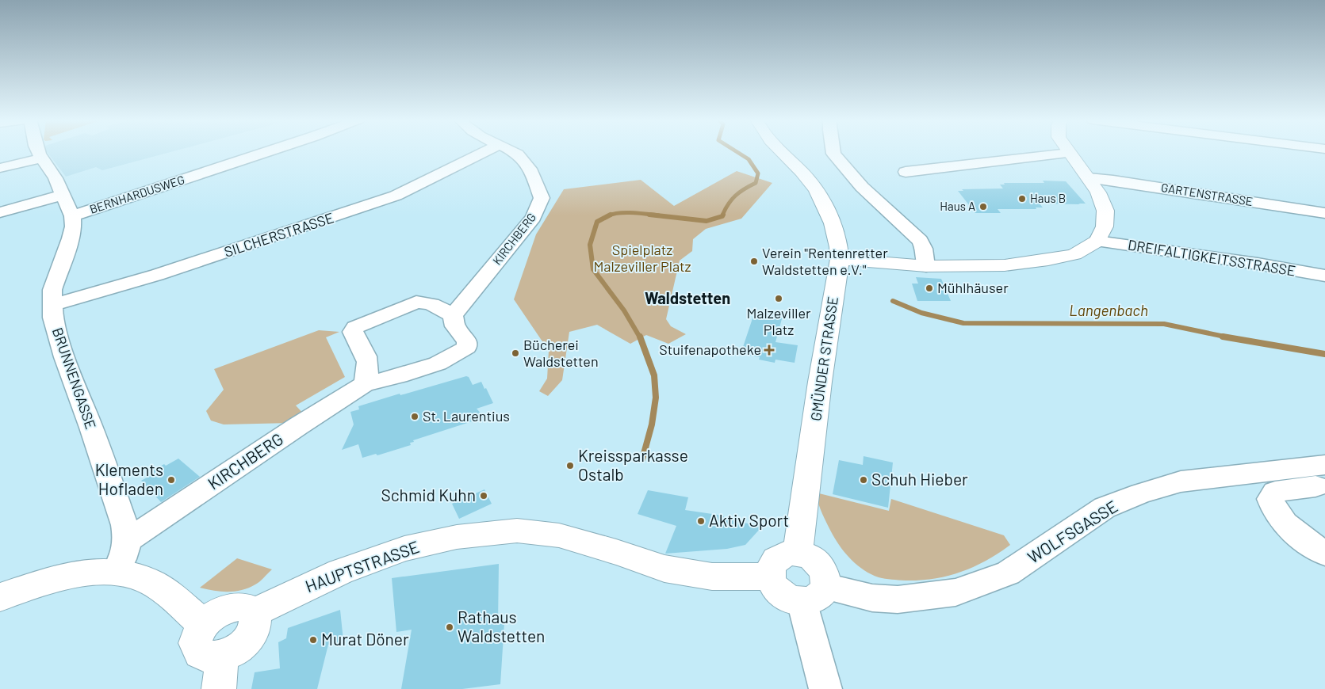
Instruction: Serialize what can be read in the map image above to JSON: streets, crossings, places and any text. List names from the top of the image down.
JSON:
{
  "streets": {
    "street": [
      "BERNHARDUSWEG",
      "GARTENSTRASSE",
      "SILCHERSTRASSE",
      "KIRCHBERG",
      "DREIFALTIGKEITSSTRASSE",
      "GMÜNDER STRASSE",
      "BRUNNENGASSE",
      "WOLFSGASSE",
      "HAUPTSTRASSE"
    ]
  },
  "crossings": [
    ["BERNHARDUSWEG", "BRUNNENGASSE"],
    ["SILCHERSTRASSE", "BRUNNENGASSE"],
    ["KIRCHBERG", "BRUNNENGASSE"],
    ["GMÜNDER STRASSE", "WOLFSGASSE"],
    ["GMÜNDER STRASSE", "HAUPTSTRASSE"],
    ["WOLFSGASSE", "HAUPTSTRASSE"]
  ],
  "districts": ["Waldstetten"],
  "water": ["Langenbach"],
  "parks": ["Spielplatz Malzeviller Platz"],
  "places": {
    "other": [
      "Haus B",
      "Haus A",
      "Verein \"Rentenretter Waldstetten e.V.\"",
      "Mühlhäuser",
      "Malzeviller Platz",
      "Bücherei Waldstetten",
      "St. Laurentius",
      "Kreissparkasse Ostalb",
      "Klements Hofladen",
      "Schuh Hieber",
      "Schmid Kuhn",
      "Aktiv Sport",
      "Rathaus Waldstetten",
      "Murat Döner"
    ],
    "health": ["Stuifenapotheke"]
  }
}
